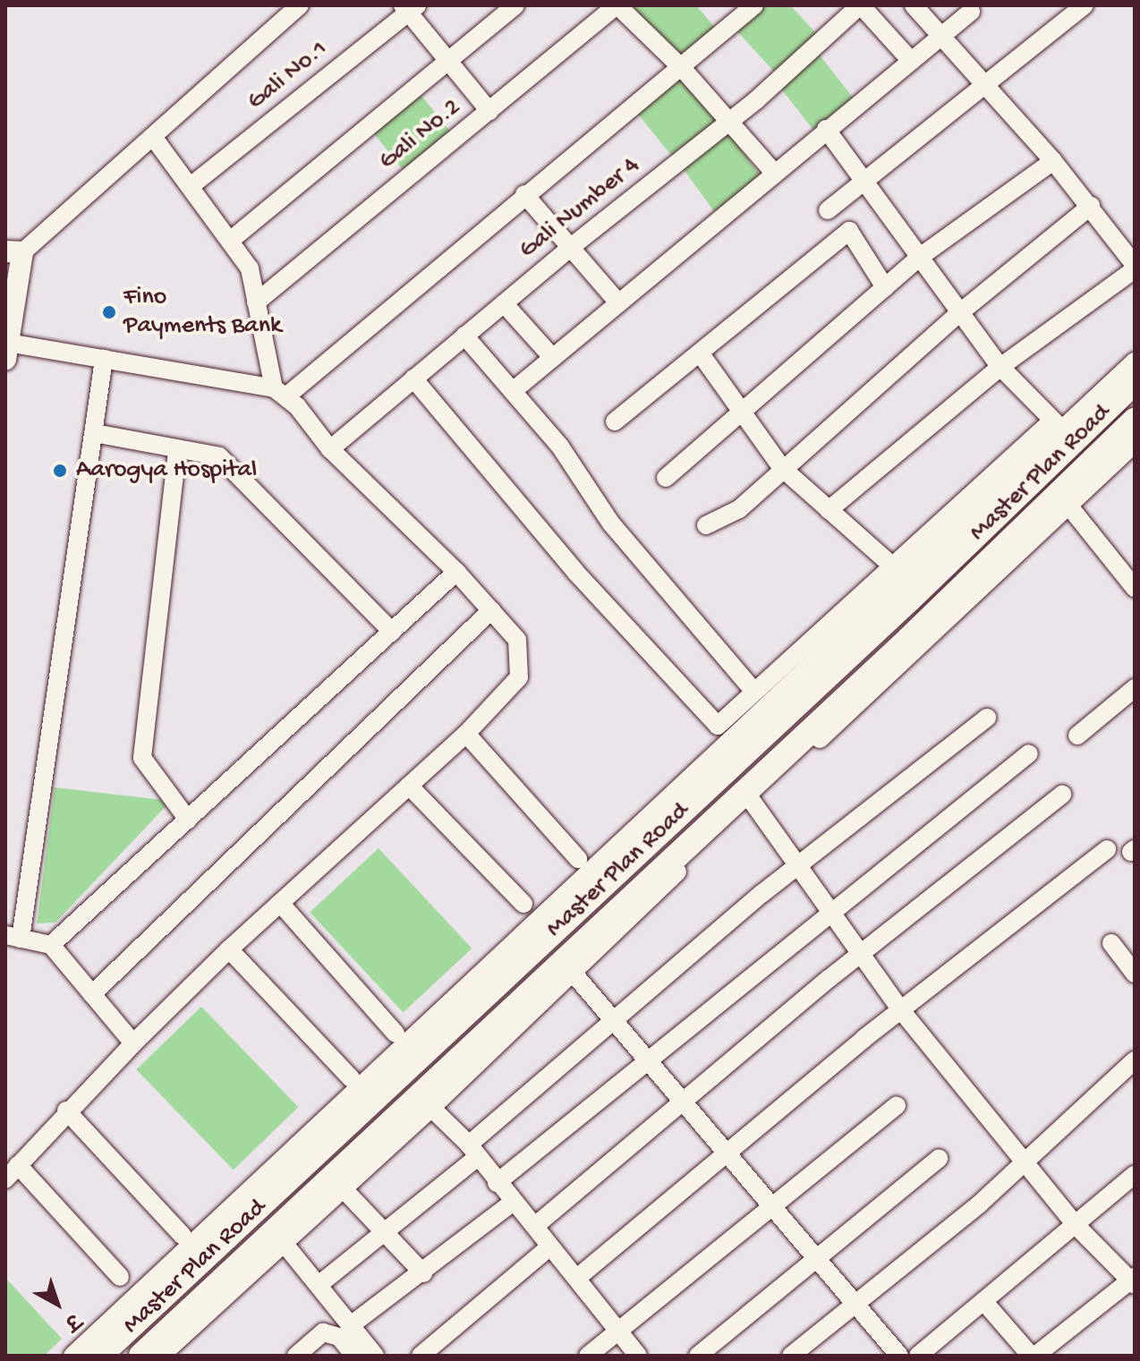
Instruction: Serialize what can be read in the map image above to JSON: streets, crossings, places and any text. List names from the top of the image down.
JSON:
{
  "streets": {
    "main road": ["Master Plan Road"],
    "street": ["Gali No.1", "Gali No.2", "Gali Number 4"]
  },
  "places": ["Fino Payments Bank", "Aarogya Hospital"],
  "north": "bottom right"
}
